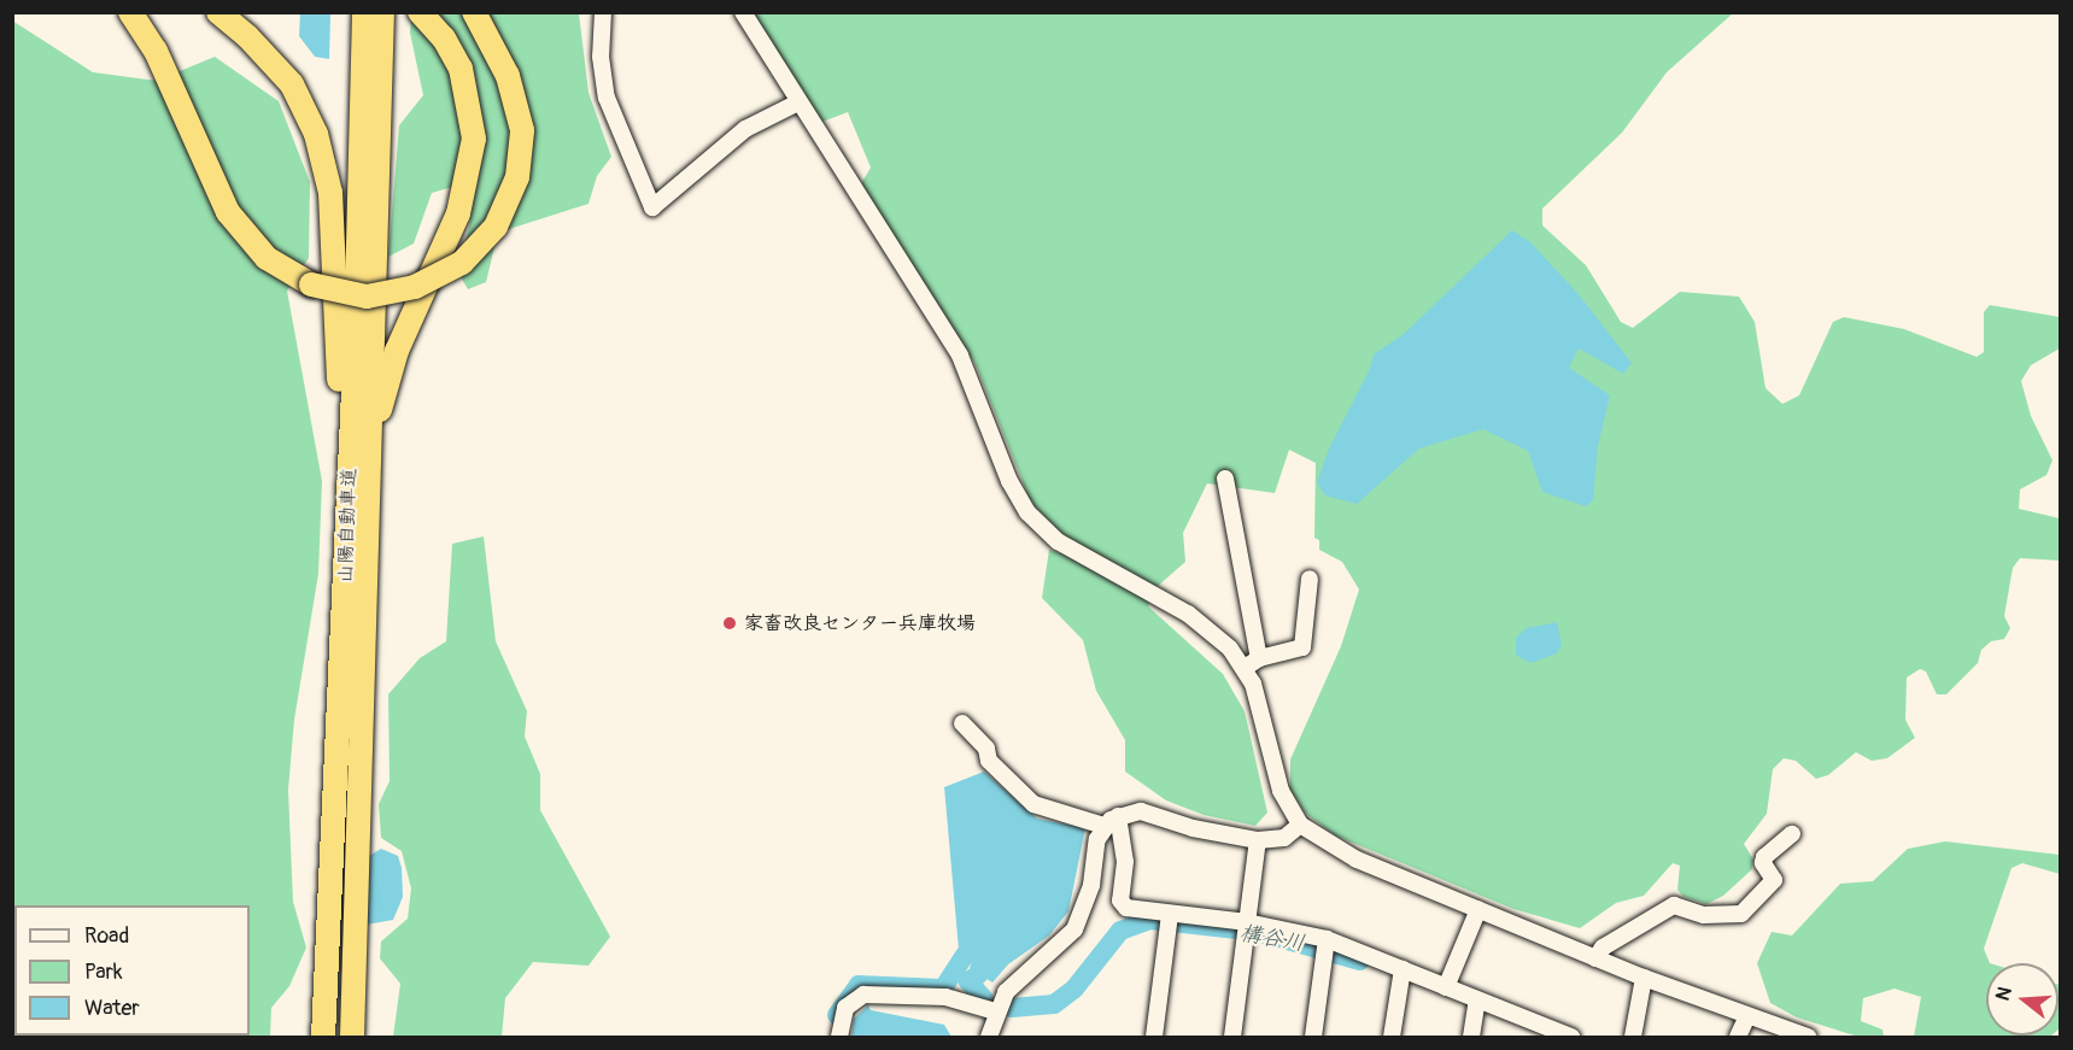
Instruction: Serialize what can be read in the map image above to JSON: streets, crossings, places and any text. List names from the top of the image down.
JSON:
{
  "streets": {
    "highway": ["山陽自動車道"]
  },
  "water": ["構谷川"],
  "places": ["家畜改良センター兵庫牧場"],
  "legend": ["Road", "Park", "Water"],
  "north": "left"
}
